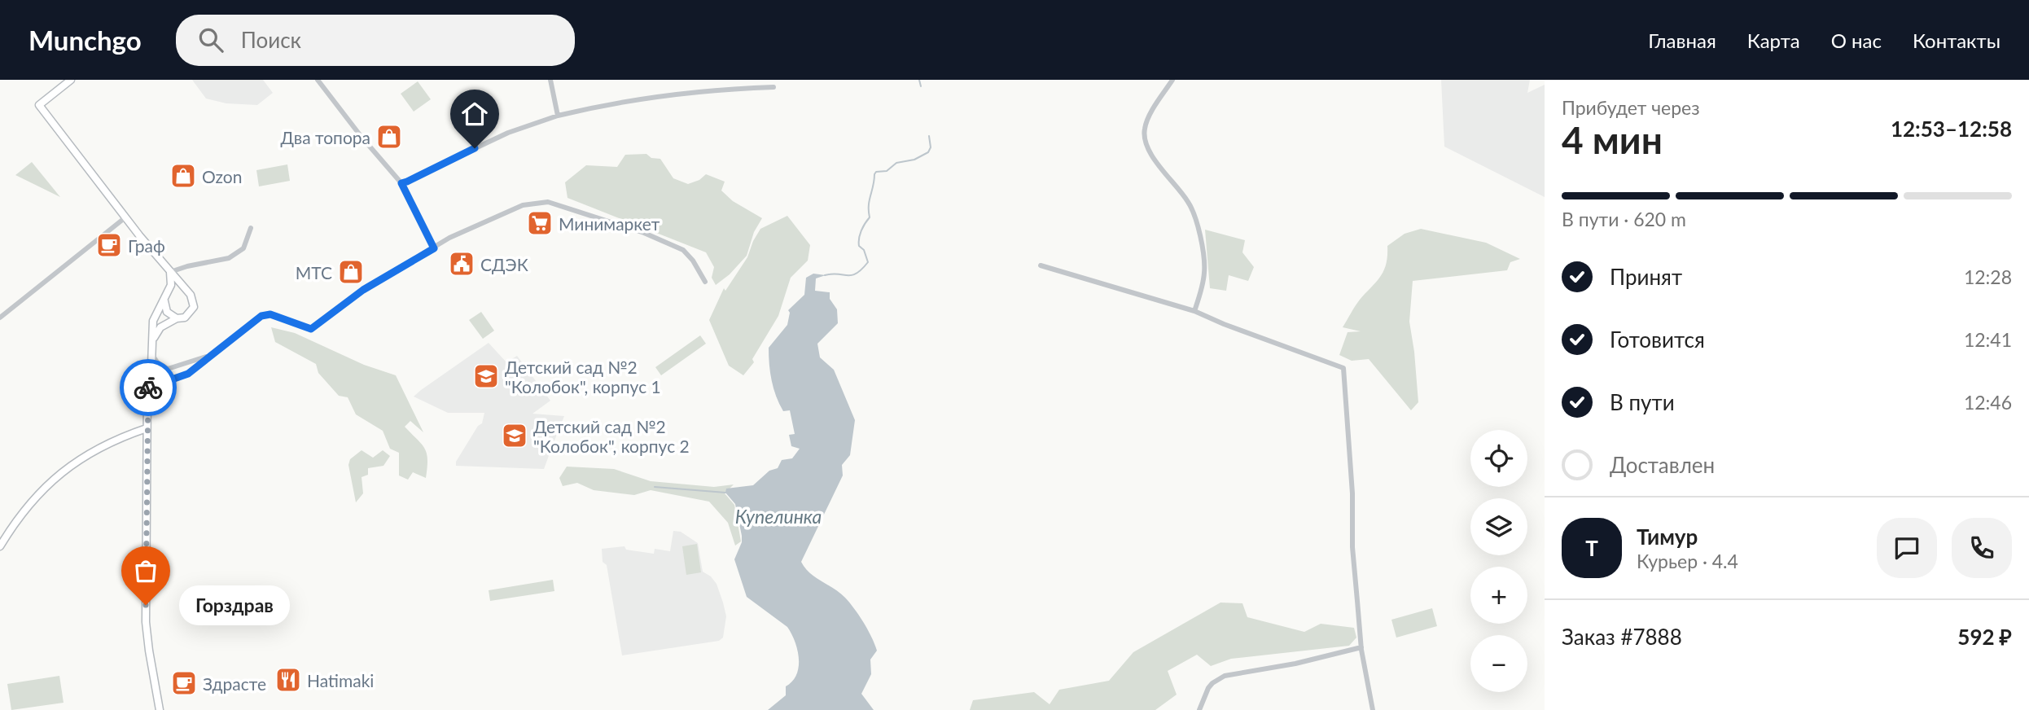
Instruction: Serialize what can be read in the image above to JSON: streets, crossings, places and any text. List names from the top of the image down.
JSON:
{
  "water": ["Купелинка"],
  "places": {
    "shop": ["Два топора", "Ozon", "МТС"],
    "supermarket": ["Минимаркет"],
    "cafe": ["Граф", "Здрасте"],
    "public building": ["СДЭК"],
    "school or university": ["Детский сад №2 \"Колобок\", корпус 1", "Детский сад №2 \"Колобок\", корпус 2"],
    "other": ["Горздрав"],
    "restaurant": ["Hatimaki"]
  },
  "page": {
    "header": "Munchgo",
    "search": "Поиск",
    "nav": [
      "Главная",
      "Карта",
      "О нас",
      "Контакты"
    ],
    "heading": ["4 мин", "Прибудет через", "12:53–12:58"],
    "panel": [
      "Тимур",
      "Курьер · 4.4",
      "Заказ #7888",
      "592 ₽"
    ],
    "bar": "В пути · 620 m",
    "list": [
      ["Принят", "12:28"],
      ["Готовится", "12:41"],
      ["В пути", "12:46"],
      "Доставлен"
    ],
    "map_buttons": ["+", "−"],
    "round": "Т",
    "bubble": "Горздрав"
  }
}
